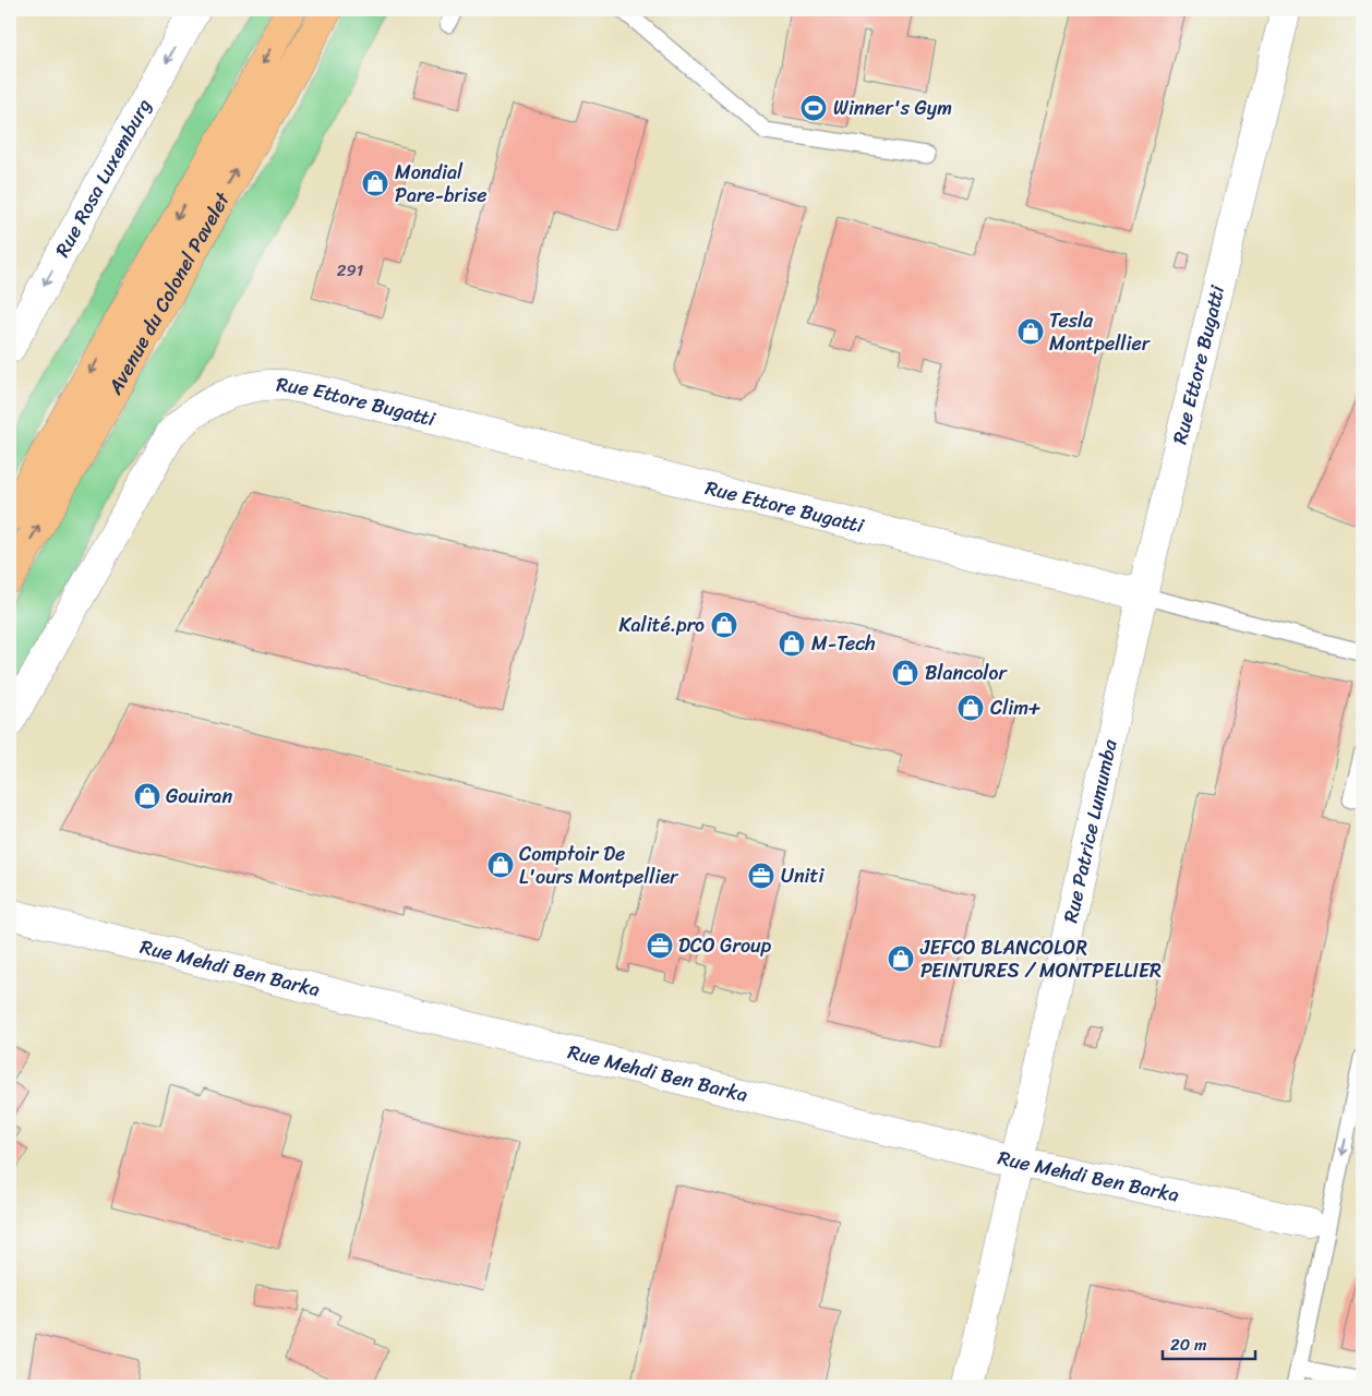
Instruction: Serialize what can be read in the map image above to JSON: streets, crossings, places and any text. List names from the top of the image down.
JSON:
{
  "streets": {
    "main road": ["Avenue du Colonel Pavelet"],
    "street": [
      "Rue Rosa Luxemburg",
      "Rue Ettore Bugatti",
      "Rue Patrice Lumumba",
      "Rue Mehdi Ben Barka"
    ]
  },
  "crossings": [
    ["Rue Ettore Bugatti", "Rue Patrice Lumumba"],
    ["Rue Patrice Lumumba", "Rue Mehdi Ben Barka"]
  ],
  "one_way": ["Rue Rosa Luxemburg"],
  "places": {
    "sports": ["Winner's Gym"],
    "shop": [
      "Mondial Pare-brise",
      "Tesla Montpellier",
      "Kalité.pro",
      "M-Tech",
      "Blancolor",
      "Clim+",
      "Gouiran",
      "Comptoir De L'ours Montpellier",
      "JEFCO BLANCOLOR PEINTURES / MONTPELLIER"
    ],
    "office": ["Uniti", "DCO Group"]
  },
  "house_numbers": ["291"],
  "scale_bar": "20 m"
}
